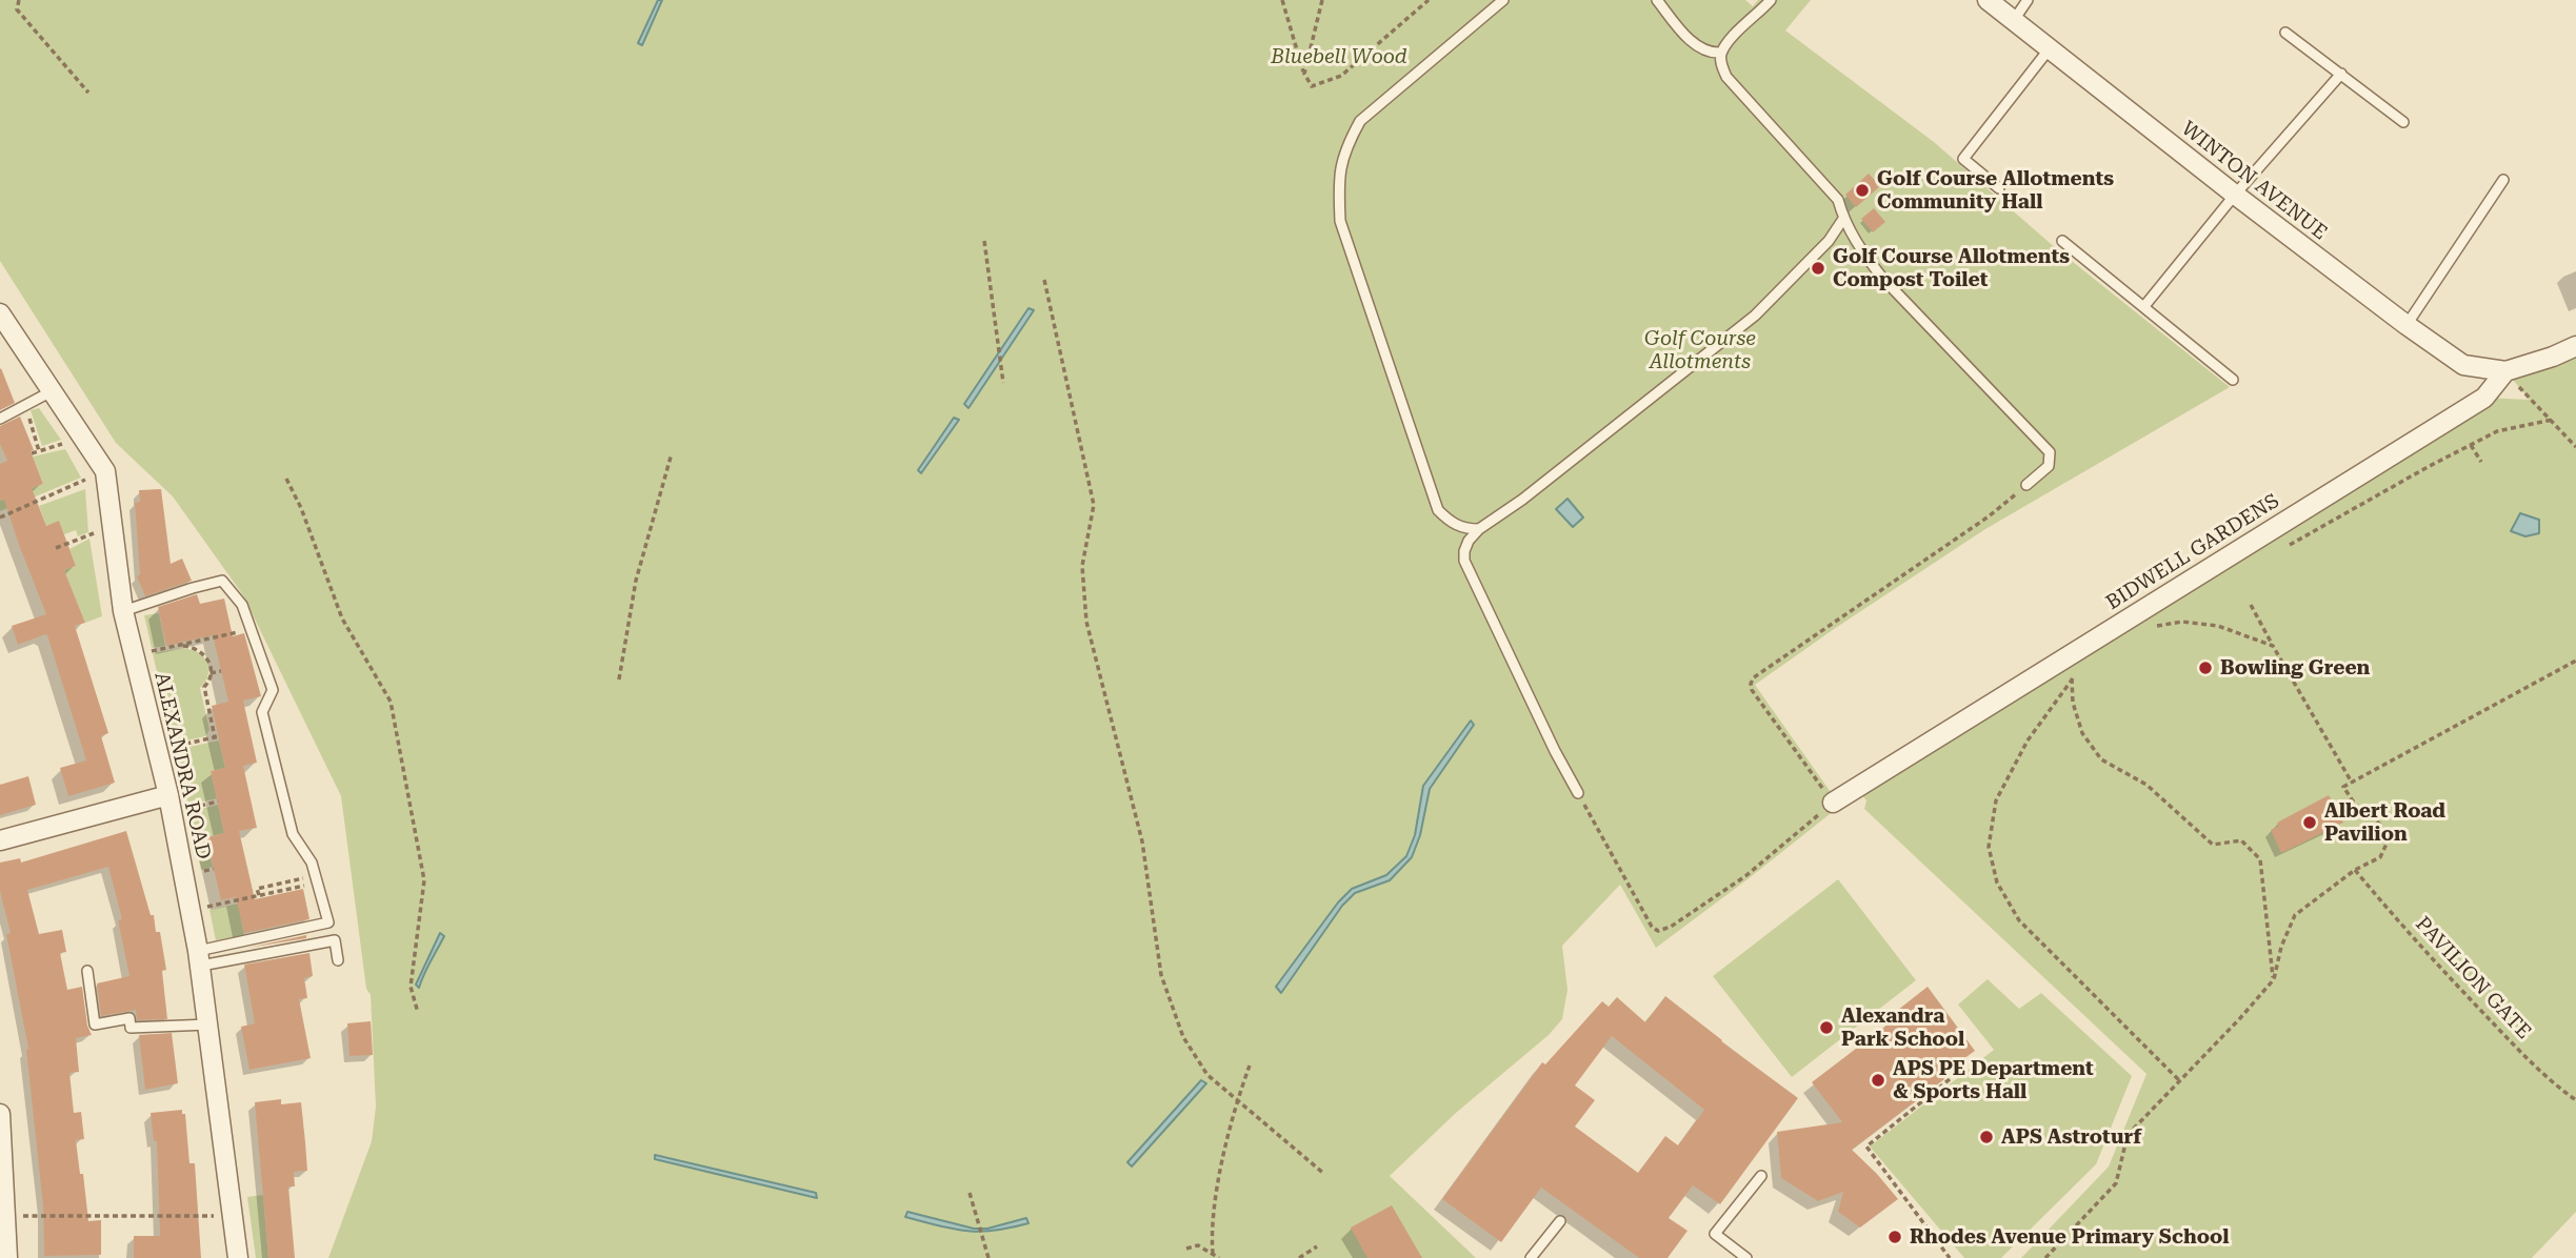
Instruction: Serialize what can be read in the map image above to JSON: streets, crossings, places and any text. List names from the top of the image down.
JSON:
{
  "streets": {
    "street": ["WINTON AVENUE", "BIDWELL GARDENS", "ALEXANDRA ROAD"],
    "path": ["PAVILION GATE"]
  },
  "crossings": [
    ["WINTON AVENUE", "BIDWELL GARDENS"]
  ],
  "parks": ["Bluebell Wood", "Golf Course Allotments"],
  "places": [
    "Golf Course Allotments Community Hall",
    "Golf Course Allotments Compost Toilet",
    "Bowling Green",
    "Albert Road Pavilion",
    "Alexandra Park School",
    "APS PE Department & Sports Hall",
    "APS Astroturf",
    "Rhodes Avenue Primary School"
  ]
}
